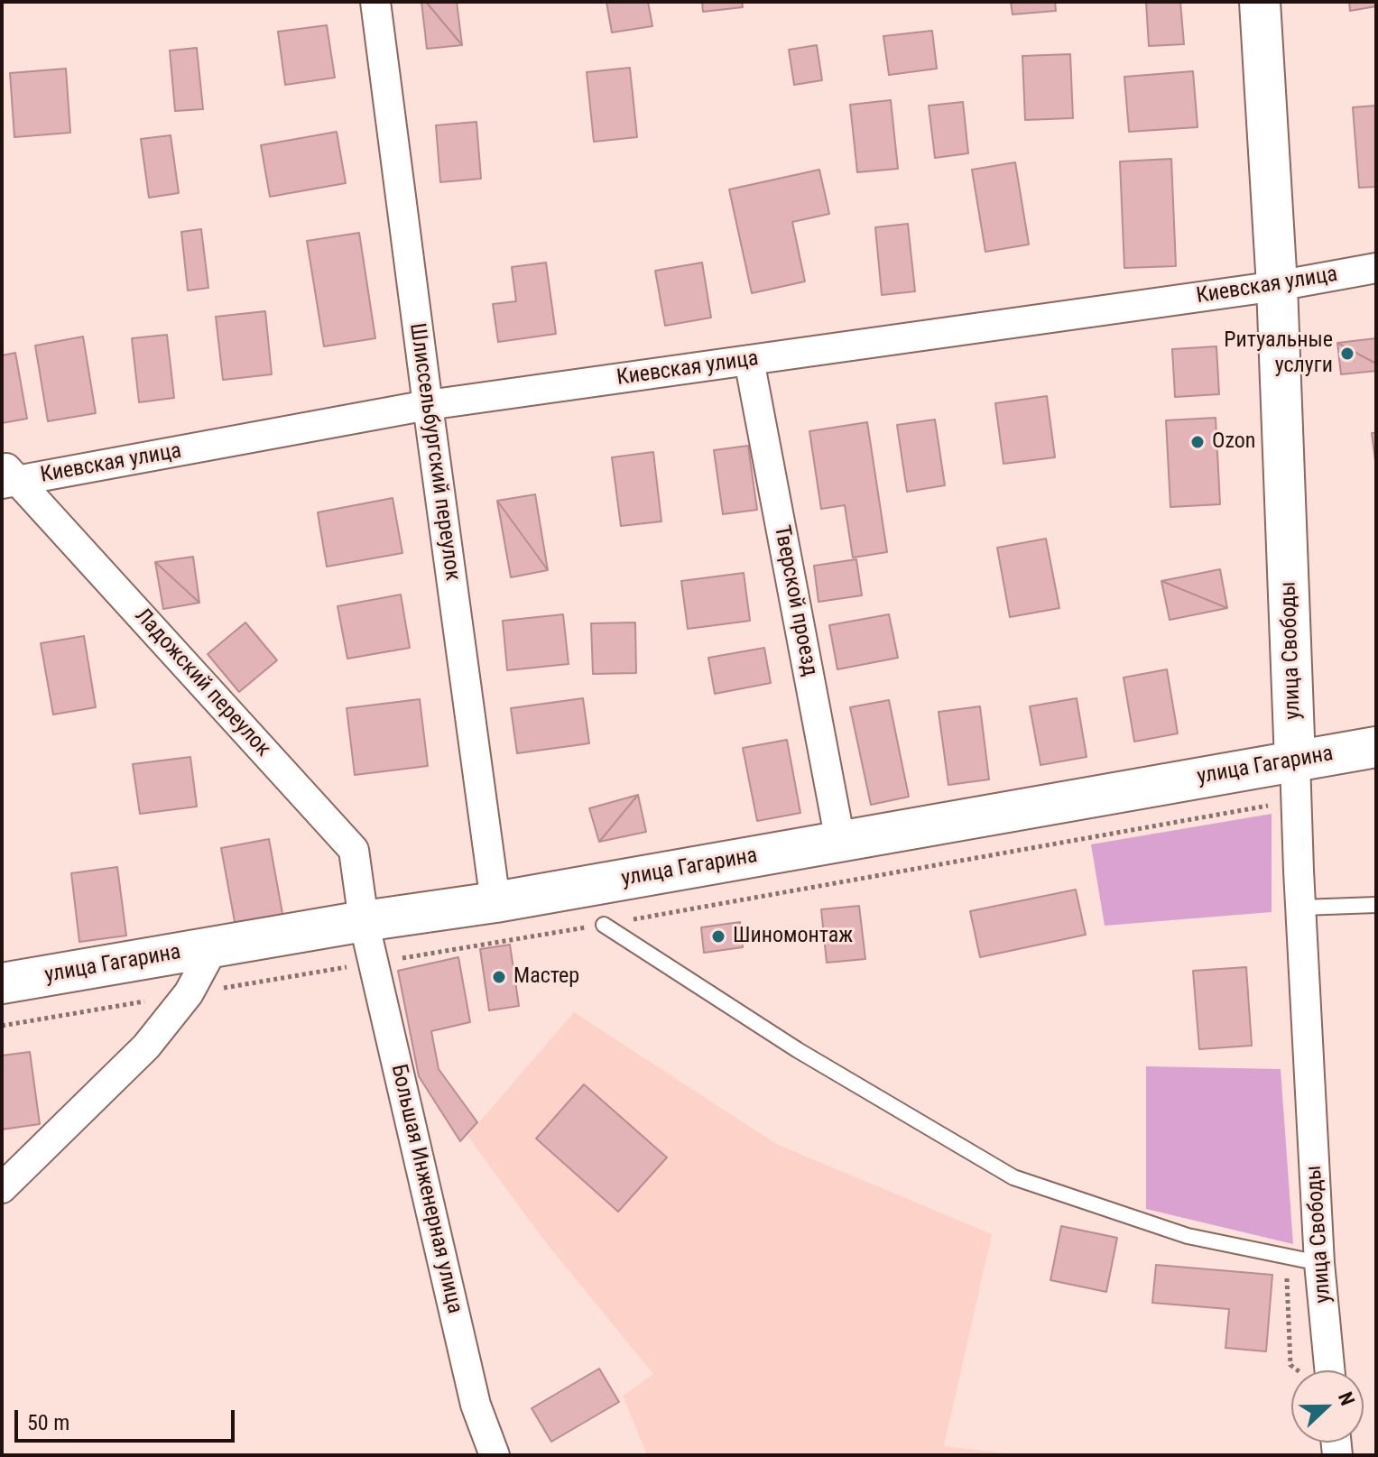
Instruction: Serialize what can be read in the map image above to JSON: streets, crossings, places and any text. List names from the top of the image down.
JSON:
{
  "streets": {
    "street": [
      "Киевская улица",
      "Шлиссельбургский переулок",
      "Тверской проезд",
      "улица Свободы",
      "Ладожский переулок",
      "улица Гагарина",
      "Большая Инженерная улица"
    ]
  },
  "crossings": [
    ["Киевская улица", "Шлиссельбургский переулок"],
    ["Киевская улица", "Тверской проезд"],
    ["Киевская улица", "улица Свободы"],
    ["Киевская улица", "Ладожский переулок"],
    ["Шлиссельбургский переулок", "улица Гагарина"],
    ["Тверской проезд", "улица Гагарина"],
    ["улица Свободы", "улица Гагарина"],
    ["Ладожский переулок", "улица Гагарина"],
    ["Ладожский переулок", "Большая Инженерная улица"],
    ["улица Гагарина", "Большая Инженерная улица"]
  ],
  "places": [
    "Ритуальные услуги",
    "Ozon",
    "Шиномонтаж",
    "Мастер"
  ],
  "scale_bar": "50 m",
  "north": "right"
}
